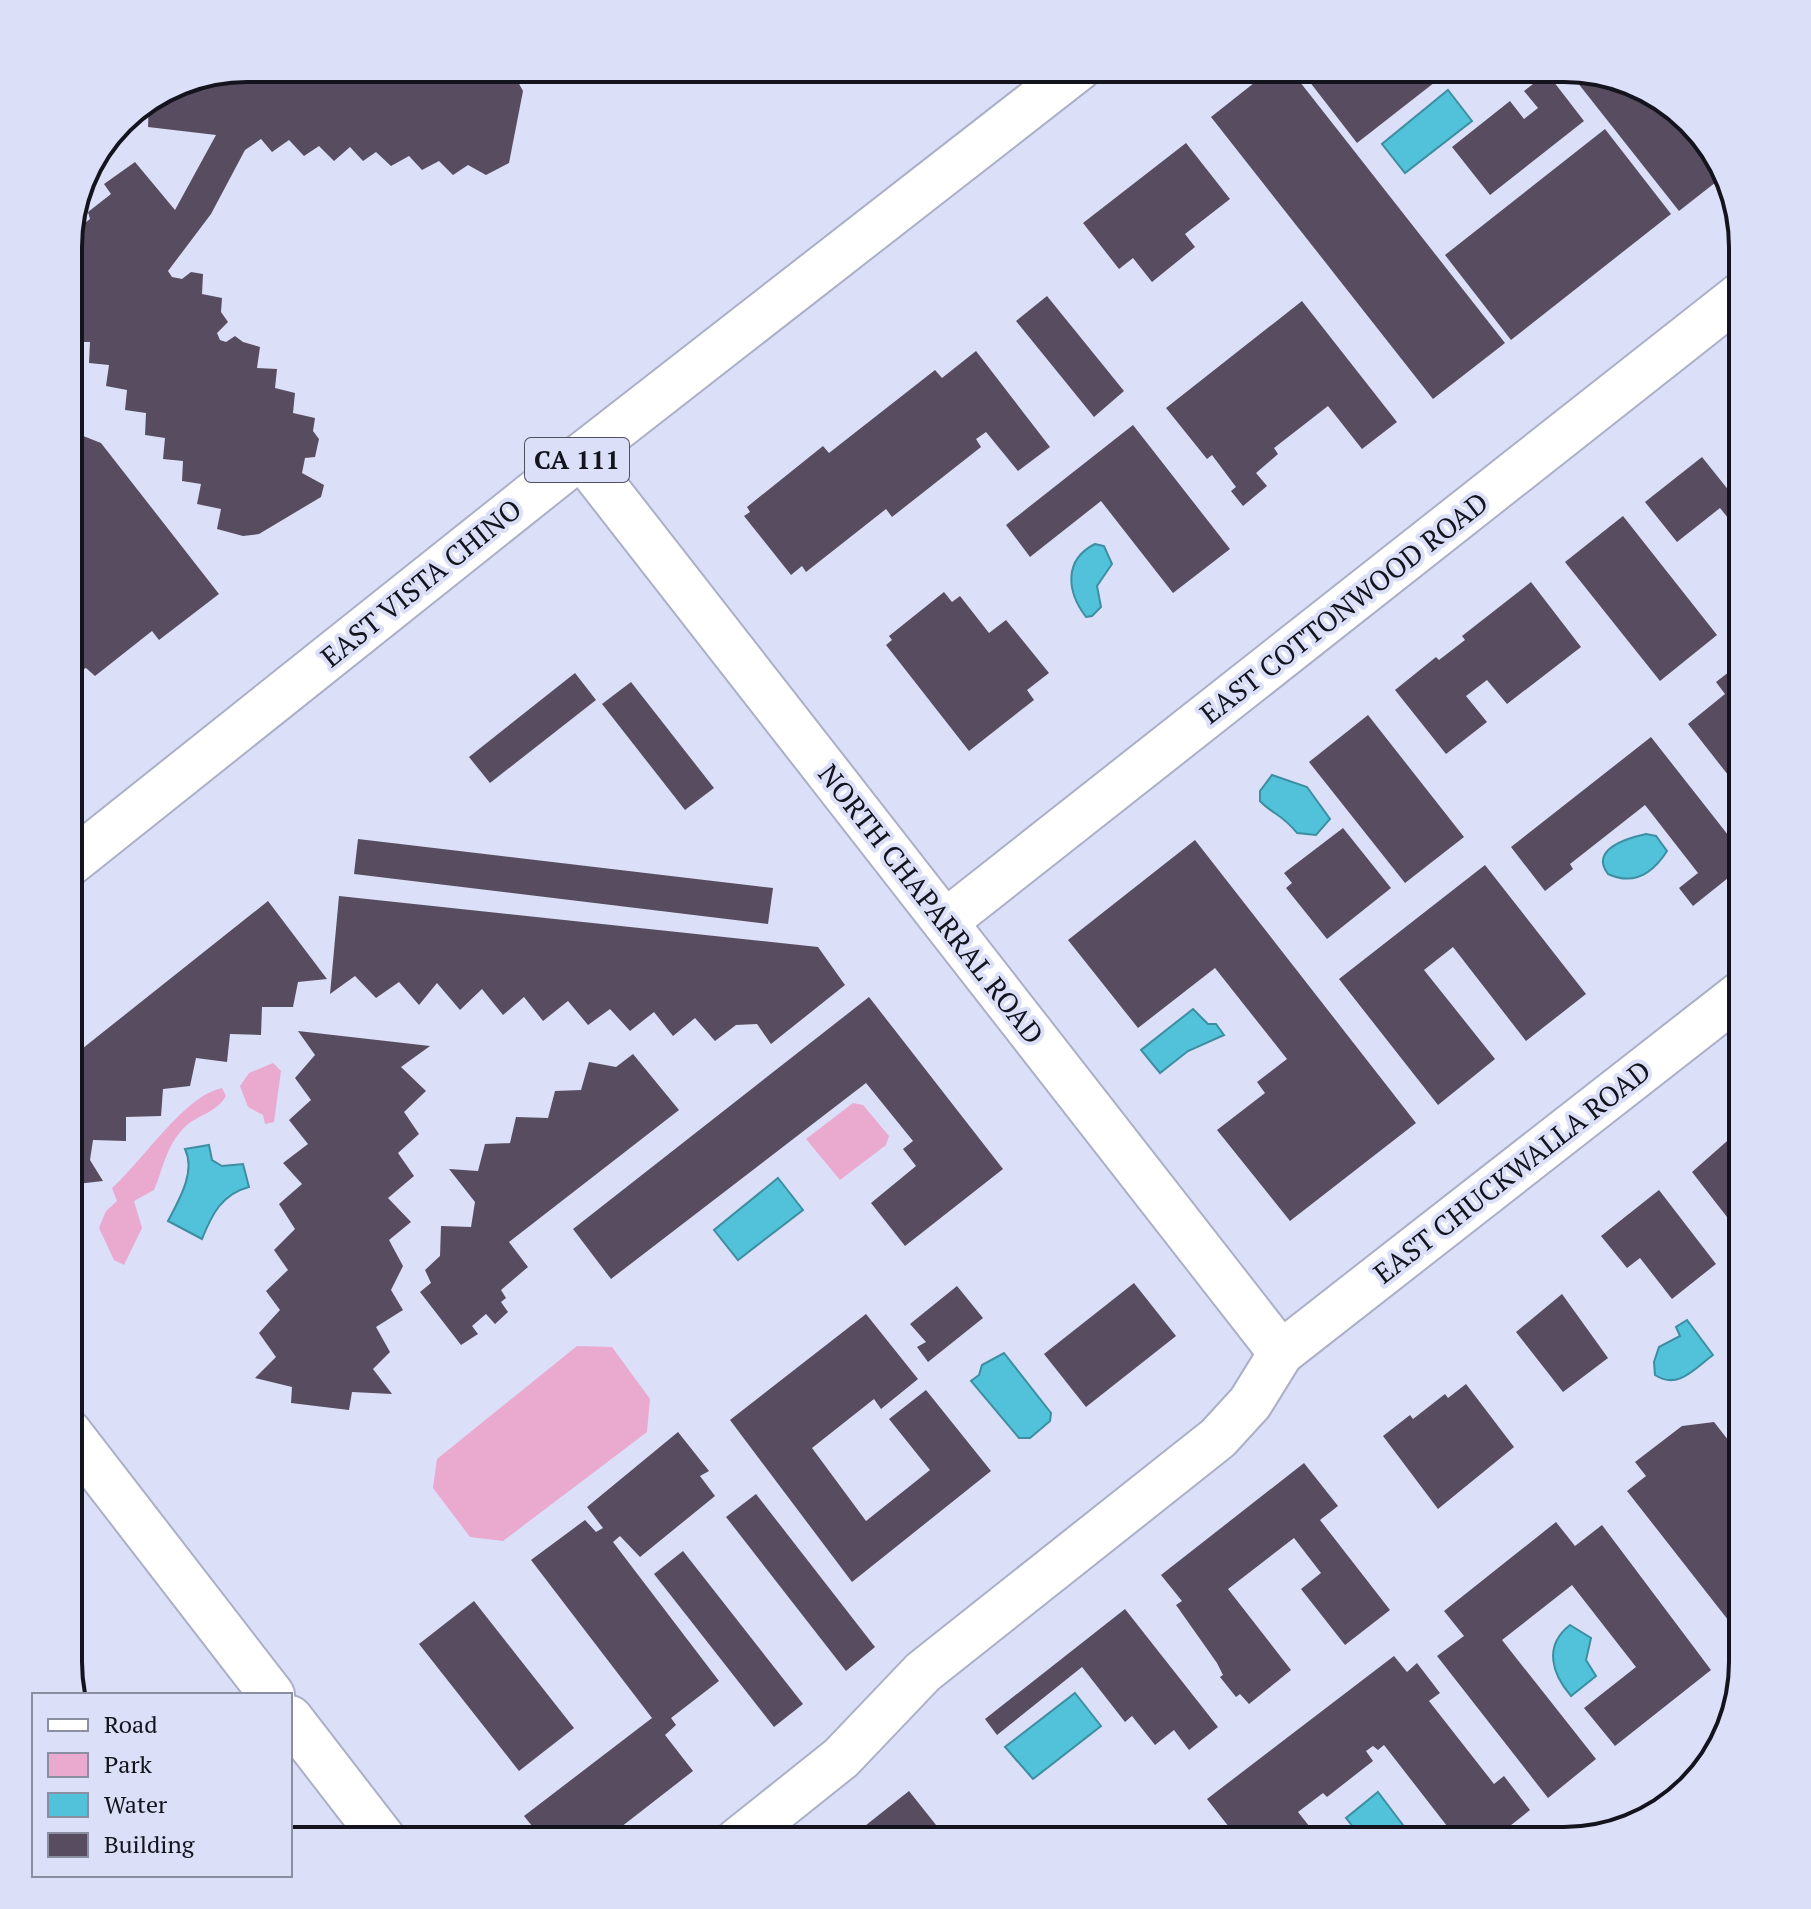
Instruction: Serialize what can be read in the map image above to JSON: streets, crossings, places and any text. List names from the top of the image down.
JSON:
{
  "streets": {
    "street": [
      "CA 111",
      "EAST VISTA CHINO",
      "EAST COTTONWOOD ROAD",
      "NORTH CHAPARRAL ROAD",
      "EAST CHUCKWALLA ROAD"
    ]
  },
  "crossings": [
    ["EAST VISTA CHINO", "NORTH CHAPARRAL ROAD"],
    ["EAST COTTONWOOD ROAD", "NORTH CHAPARRAL ROAD"],
    ["NORTH CHAPARRAL ROAD", "EAST CHUCKWALLA ROAD"]
  ],
  "legend": [
    "Road",
    "Park",
    "Water",
    "Building"
  ]
}
